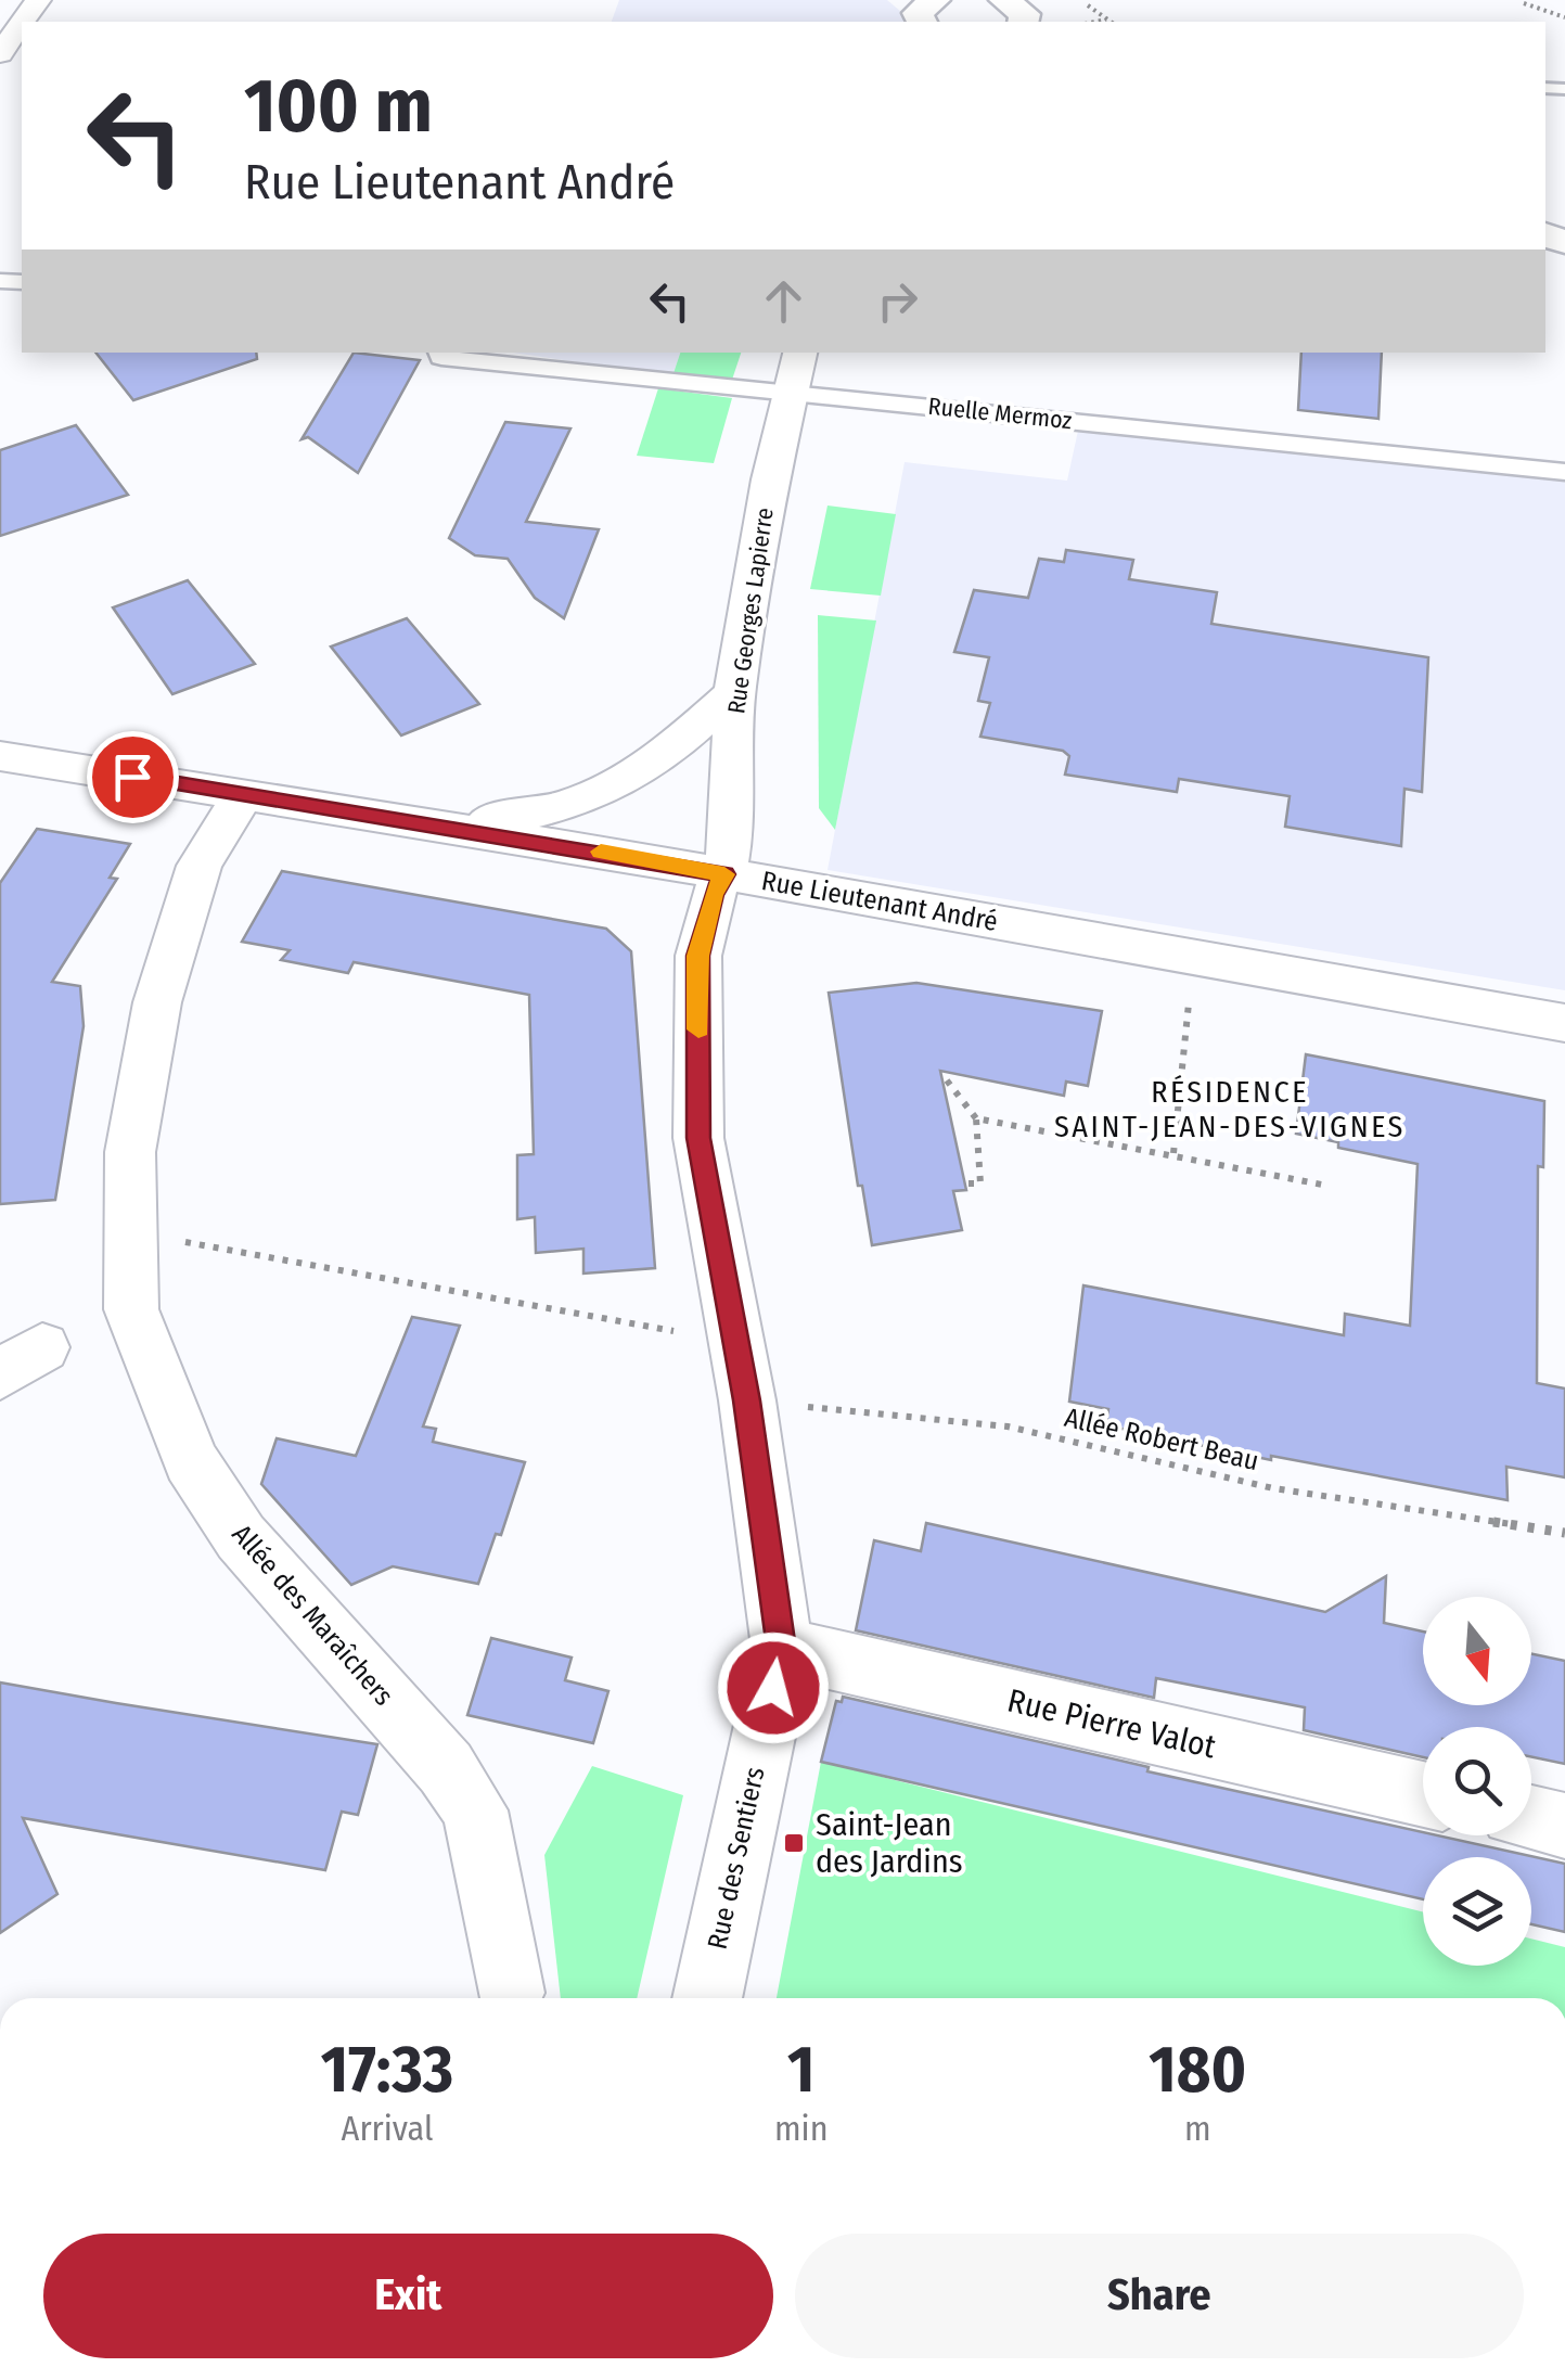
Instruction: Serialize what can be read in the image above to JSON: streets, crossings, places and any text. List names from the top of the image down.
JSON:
{
  "streets": {
    "street": [
      "Ruelle Mermoz",
      "Rue Georges Lapierre",
      "Rue Lieutenant André",
      "Allée des Maraîchers",
      "Rue Pierre Valot",
      "Rue des Sentiers"
    ],
    "path": ["Allée Robert Beau"]
  },
  "crossings": [
    ["Ruelle Mermoz", "Rue Georges Lapierre"],
    ["Rue Georges Lapierre", "Rue Lieutenant André"],
    ["Rue Georges Lapierre", "Rue des Sentiers"],
    ["Rue Lieutenant André", "Allée des Maraîchers"],
    ["Rue Lieutenant André", "Rue des Sentiers"],
    ["Allée Robert Beau", "Rue des Sentiers"],
    ["Rue Pierre Valot", "Rue des Sentiers"]
  ],
  "districts": ["RÉSIDENCE SAINT-JEAN-DES-VIGNES"],
  "places": {
    "transit": ["Saint-Jean des Jardins"]
  },
  "north": "bottom",
  "page": {
    "turn": ["100 m", "Rue Lieutenant André"],
    "eta": [
      "17:33",
      "Arrival",
      "1",
      "min",
      "180",
      "m"
    ],
    "buttons": ["Exit", "Share"]
  }
}
